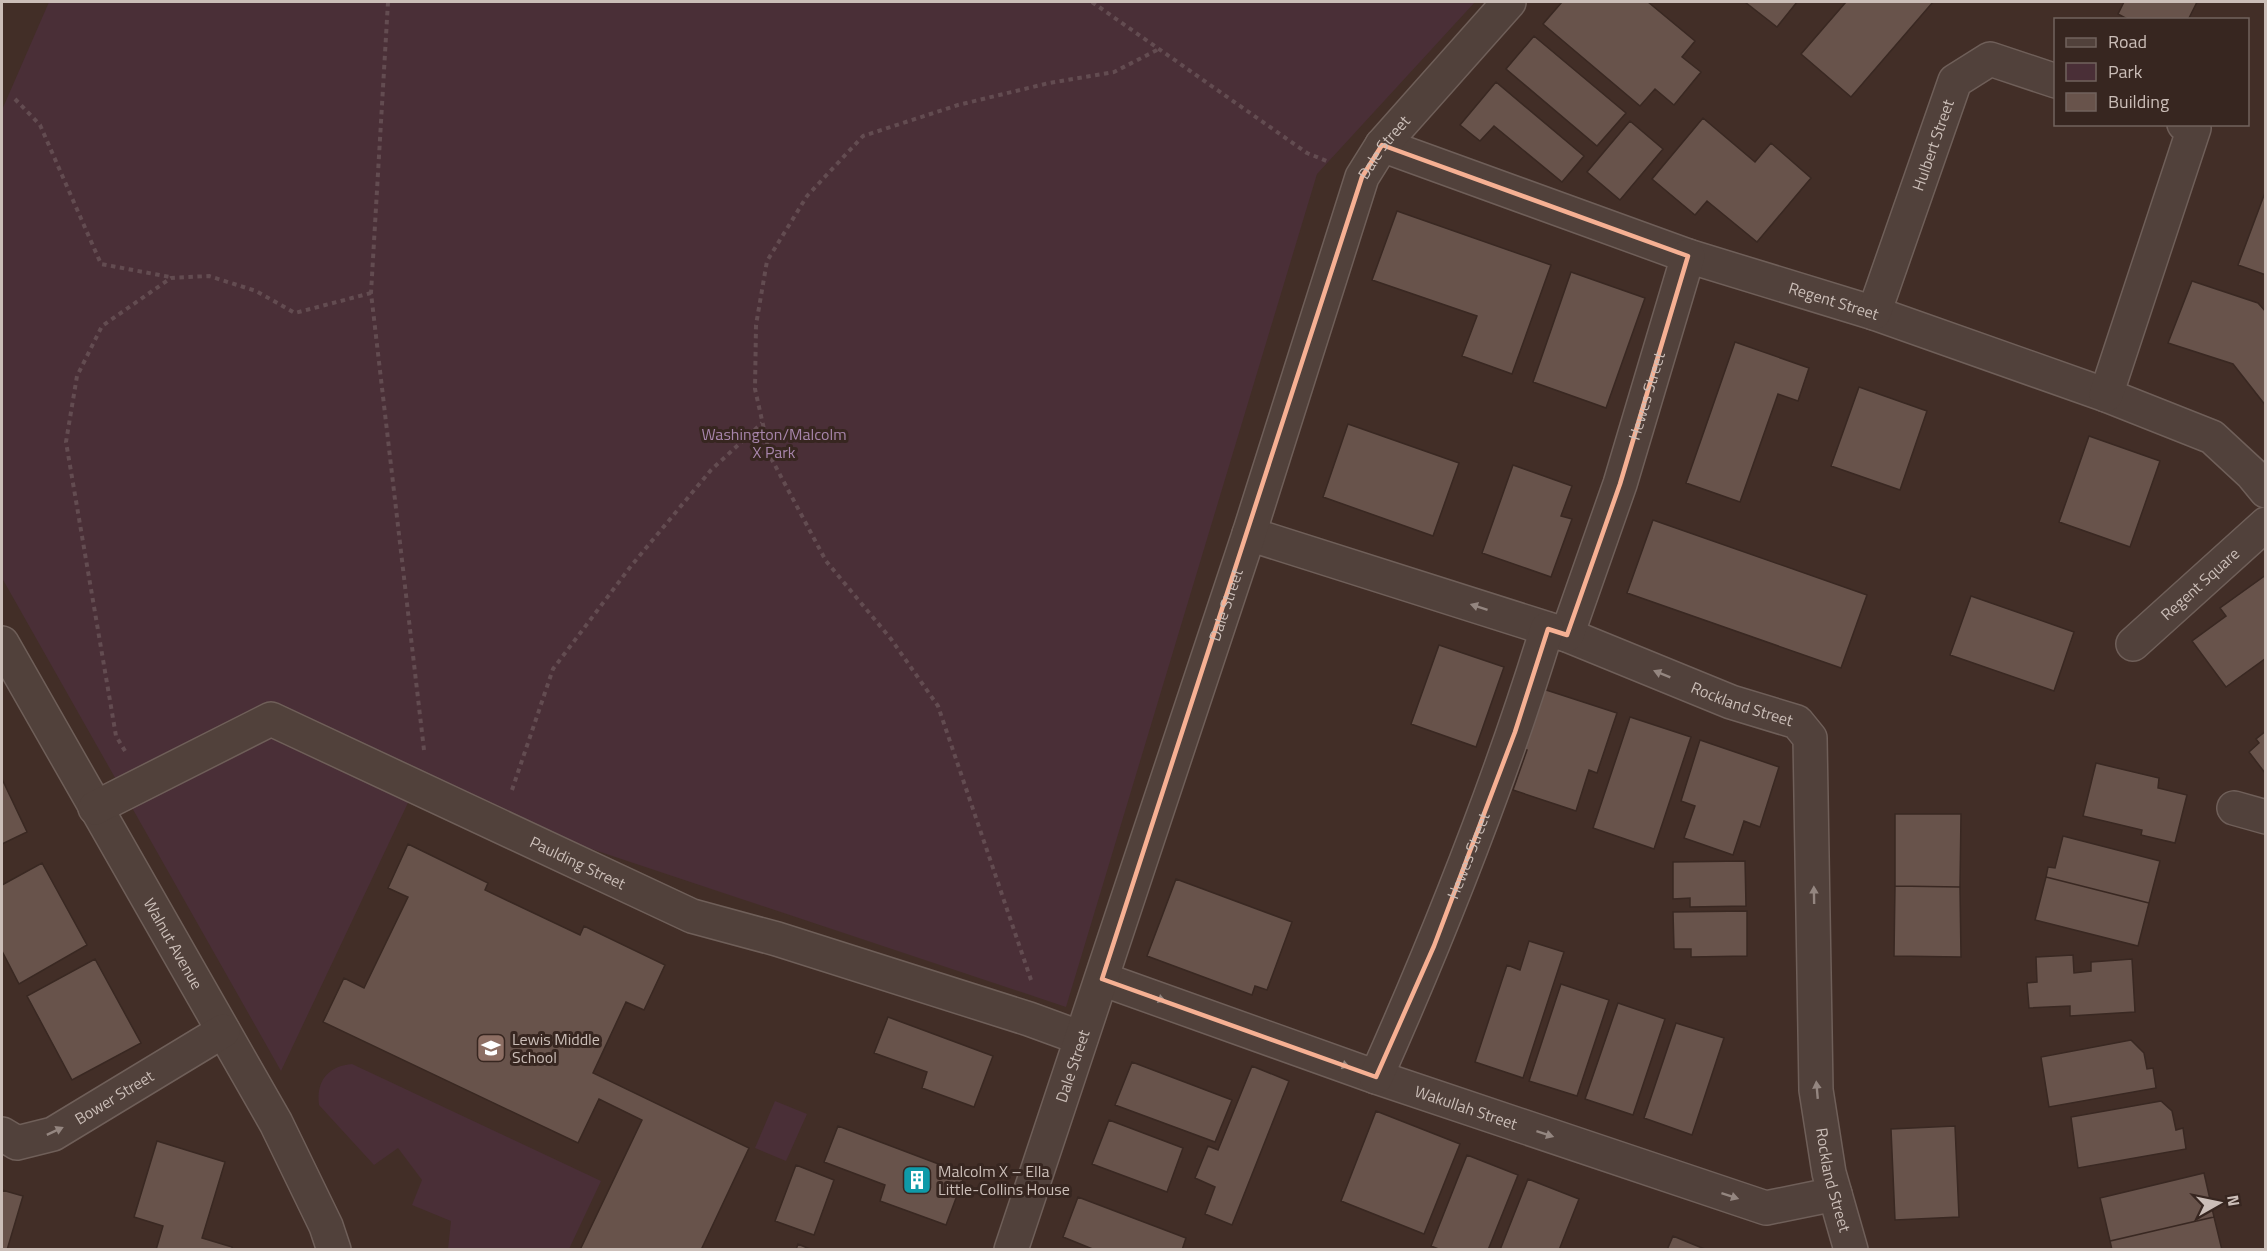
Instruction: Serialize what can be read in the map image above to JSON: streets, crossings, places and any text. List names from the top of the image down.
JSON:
{
  "streets": {
    "street": [
      "Hulbert Street",
      "Dale Street",
      "Regent Street",
      "Hewes Street",
      "Regent Square",
      "Rockland Street",
      "Paulding Street",
      "Walnut Avenue",
      "Bower Street",
      "Wakullah Street"
    ]
  },
  "crossings": [
    ["Hulbert Street", "Regent Street"],
    ["Dale Street", "Regent Street"],
    ["Dale Street", "Rockland Street"],
    ["Dale Street", "Paulding Street"],
    ["Dale Street", "Wakullah Street"],
    ["Regent Street", "Hewes Street"],
    ["Hewes Street", "Rockland Street"],
    ["Hewes Street", "Wakullah Street"],
    ["Rockland Street", "Wakullah Street"],
    ["Paulding Street", "Walnut Avenue"],
    ["Walnut Avenue", "Bower Street"]
  ],
  "one_way": ["Rockland Street", "Bower Street", "Wakullah Street"],
  "parks": ["Washington/Malcolm X Park"],
  "places": {
    "school or university": ["Lewis Middle School"],
    "building": ["Malcolm X – Ella Little-Collins House"]
  },
  "legend": ["Road", "Park", "Building"],
  "north": "right"
}
